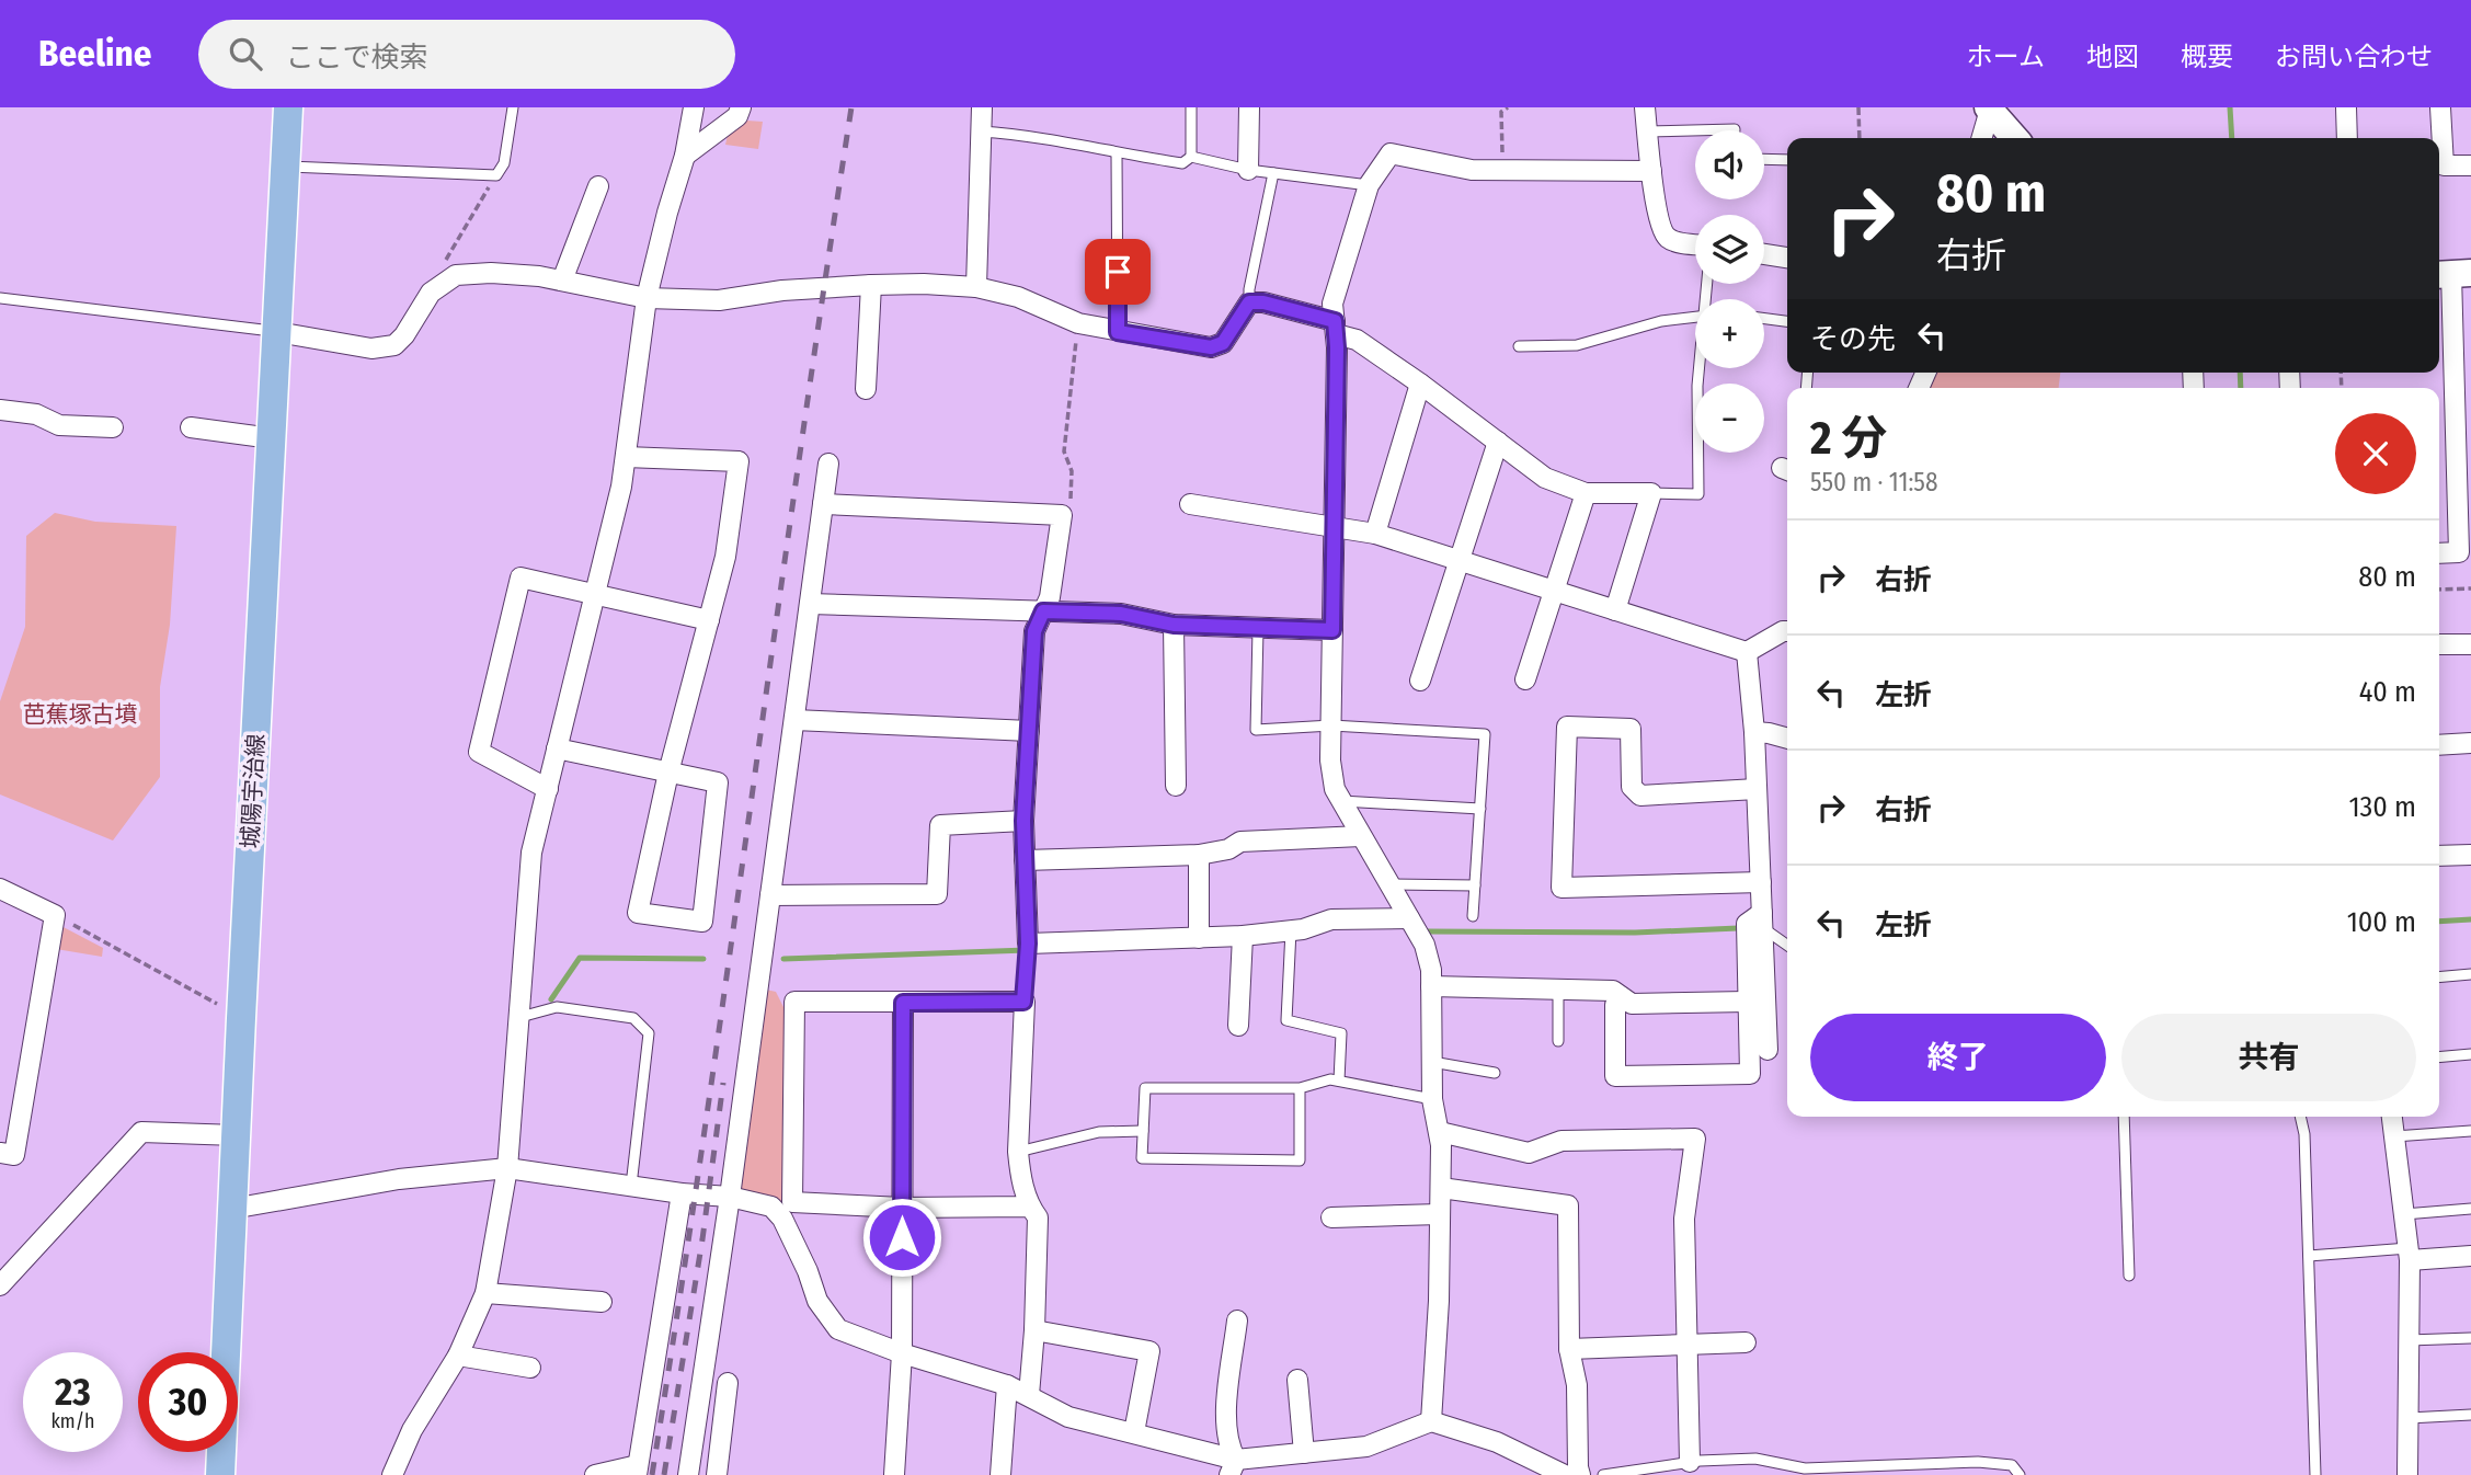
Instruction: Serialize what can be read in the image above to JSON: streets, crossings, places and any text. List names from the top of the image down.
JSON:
{
  "streets": {
    "main road": ["城陽宇治線"]
  },
  "parks": ["芭蕉塚古墳"],
  "page": {
    "header": "Beeline",
    "search": "ここで検索",
    "nav": [
      "ホーム",
      "地図",
      "概要",
      "お問い合わせ"
    ],
    "map_buttons": ["+", "−"],
    "turn": ["80 m", "右折"],
    "then": "その先",
    "heading": ["2 分", "550 m · 11:58"],
    "list": [
      {
        "name": "右折",
        "value": "80 m"
      },
      {
        "name": "左折",
        "value": "40 m"
      },
      {
        "name": "右折",
        "value": "130 m"
      },
      {
        "name": "左折",
        "value": "100 m"
      }
    ],
    "buttons": ["終了", "共有"],
    "speed": "23 km/h",
    "limit": "30"
  }
}
